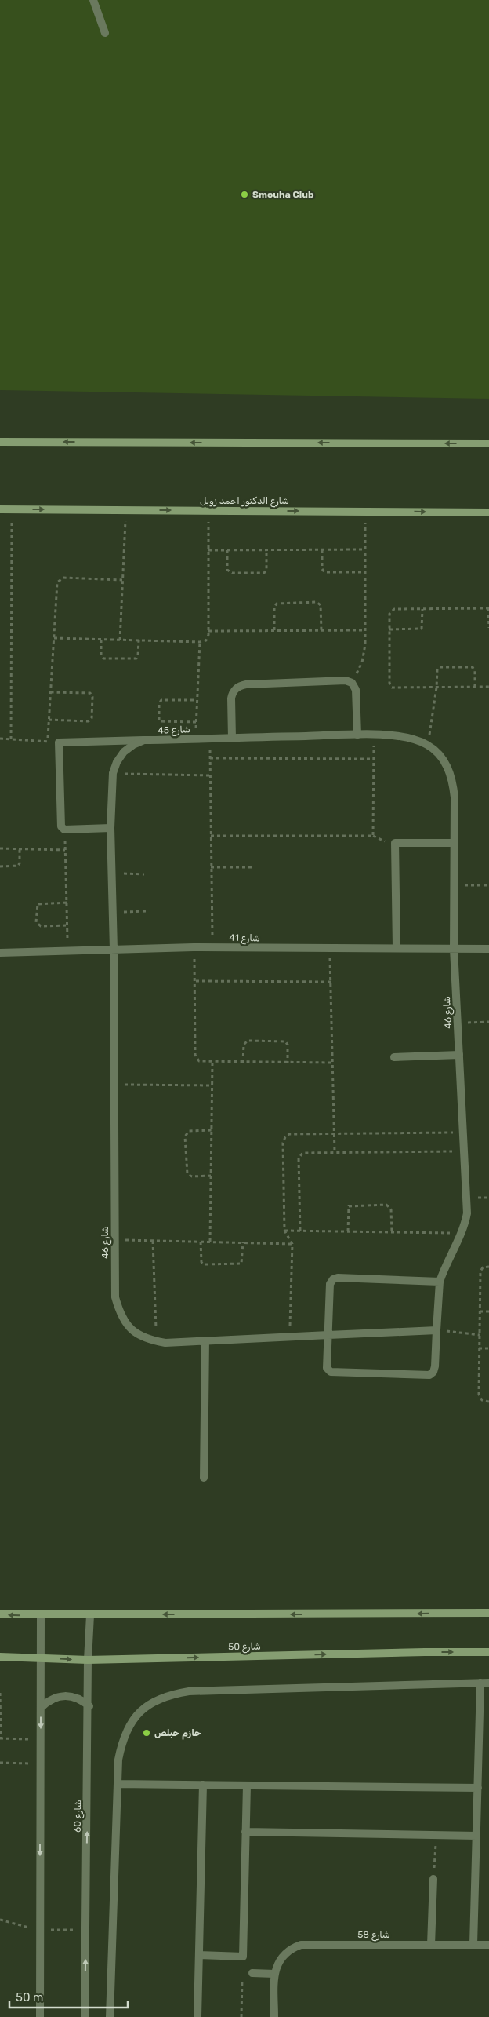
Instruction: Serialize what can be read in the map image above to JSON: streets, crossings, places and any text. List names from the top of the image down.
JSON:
{
  "streets": {
    "street": [
      "شارع الدكتور احمد زويل",
      "شارع 45",
      "شارع 41",
      "شارع 46",
      "شارع 50",
      "شارع 60",
      "شارع 58"
    ]
  },
  "crossings": [
    ["شارع 45", "شارع 41"],
    ["شارع 45", "شارع 46"],
    ["شارع 41", "شارع 46"],
    ["شارع 50", "شارع 60"]
  ],
  "places": ["Smouha Club", "حازم حبلص"],
  "scale_bar": "50 m"
}
